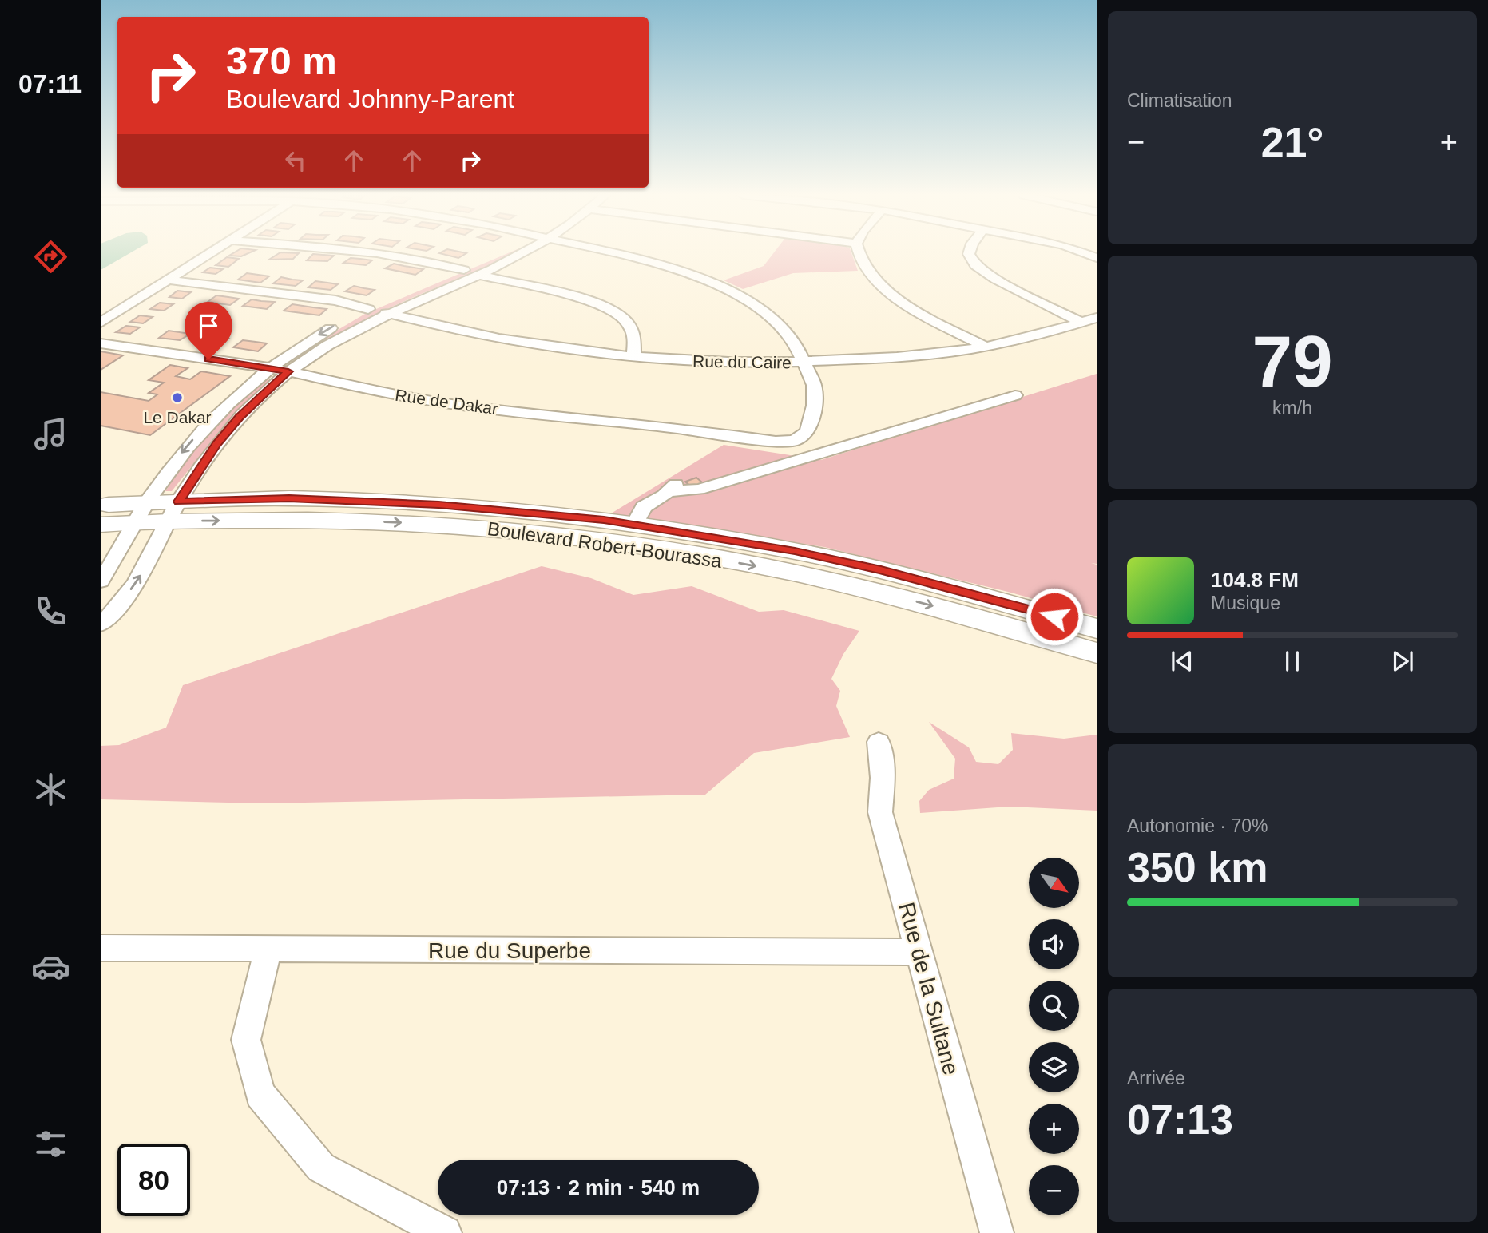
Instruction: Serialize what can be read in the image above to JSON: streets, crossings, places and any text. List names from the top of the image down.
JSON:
{
  "streets": {
    "highway": ["Boulevard Robert-Bourassa"],
    "street": [
      "Rue du Caire",
      "Rue de Dakar",
      "Rue du Superbe",
      "Rue de la Sultane"
    ]
  },
  "crossings": [
    ["Rue du Caire", "Rue de Dakar"],
    ["Rue du Superbe", "Rue de la Sultane"]
  ],
  "places": ["Le Dakar"],
  "north": "bottom right",
  "page": {
    "tabs": "07:11",
    "tile": [
      "Climatisation",
      ["79", "km/h"],
      ["Autonomie · 70%", "350 km"],
      ["Arrivée", "07:13"]
    ],
    "turn": ["370 m", "Boulevard Johnny-Parent"],
    "heat": ["−", "21°", "+"],
    "song": ["104.8 FM", "Musique"],
    "map_buttons": ["+", "−"],
    "limit": "80",
    "trip": "07:13 · 2 min · 540 m"
  }
}
